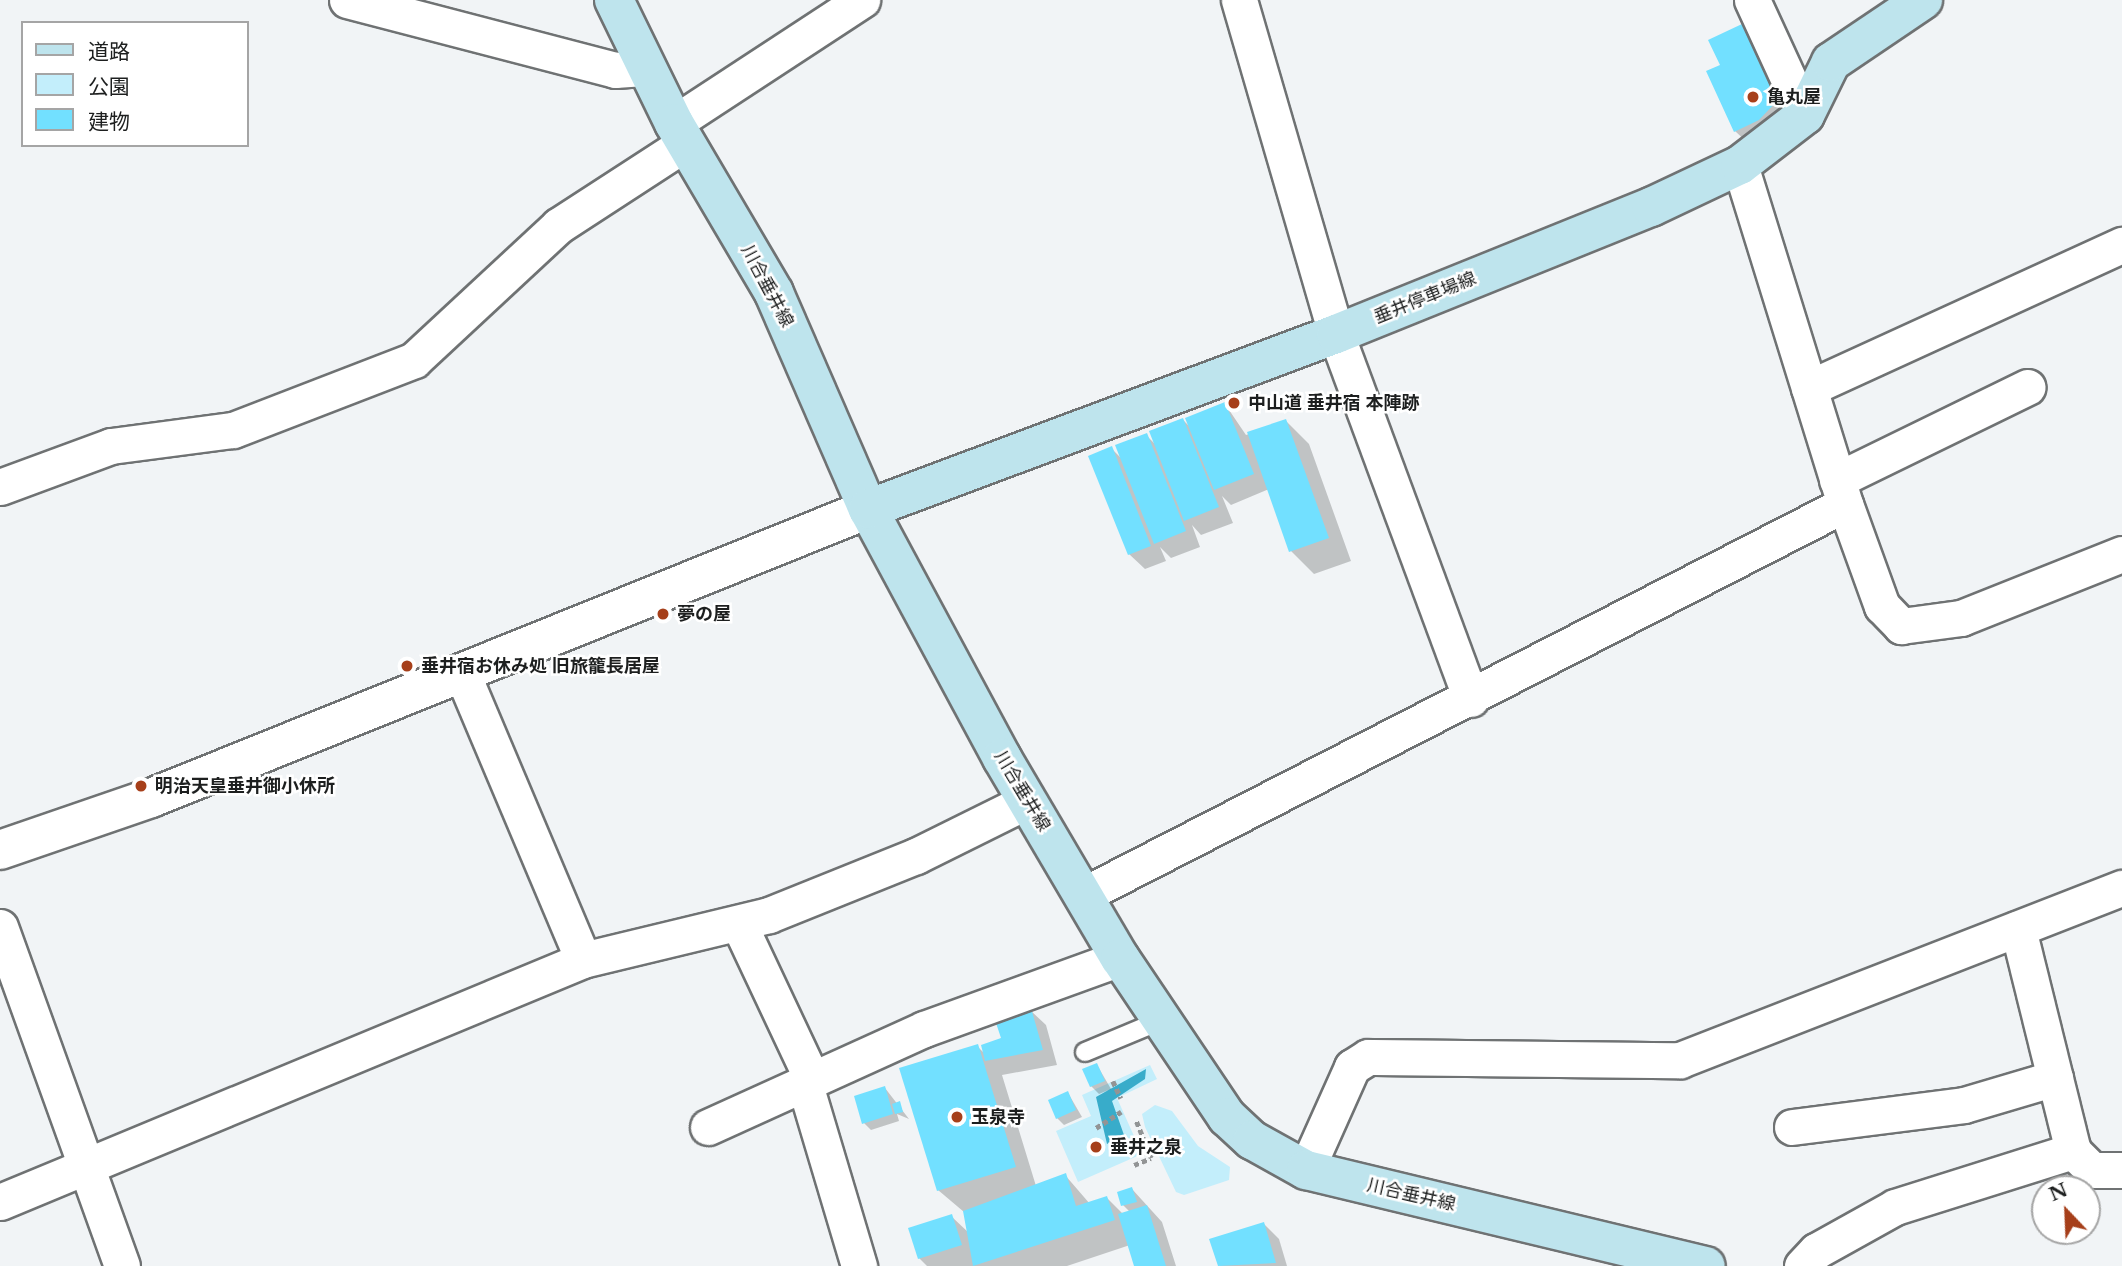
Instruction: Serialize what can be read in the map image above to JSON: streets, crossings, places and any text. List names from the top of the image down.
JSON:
{
  "streets": {
    "main road": ["川合垂井線", "垂井停車場線"]
  },
  "crossings": [
    ["川合垂井線", "垂井停車場線"]
  ],
  "places": [
    "亀丸屋",
    "中山道 垂井宿 本陣跡",
    "夢の屋",
    "垂井宿お休み処 旧旅籠長居屋",
    "明治天皇垂井御小休所",
    "玉泉寺",
    "垂井之泉"
  ],
  "legend": ["道路", "公園", "建物"],
  "north": "top left"
}
